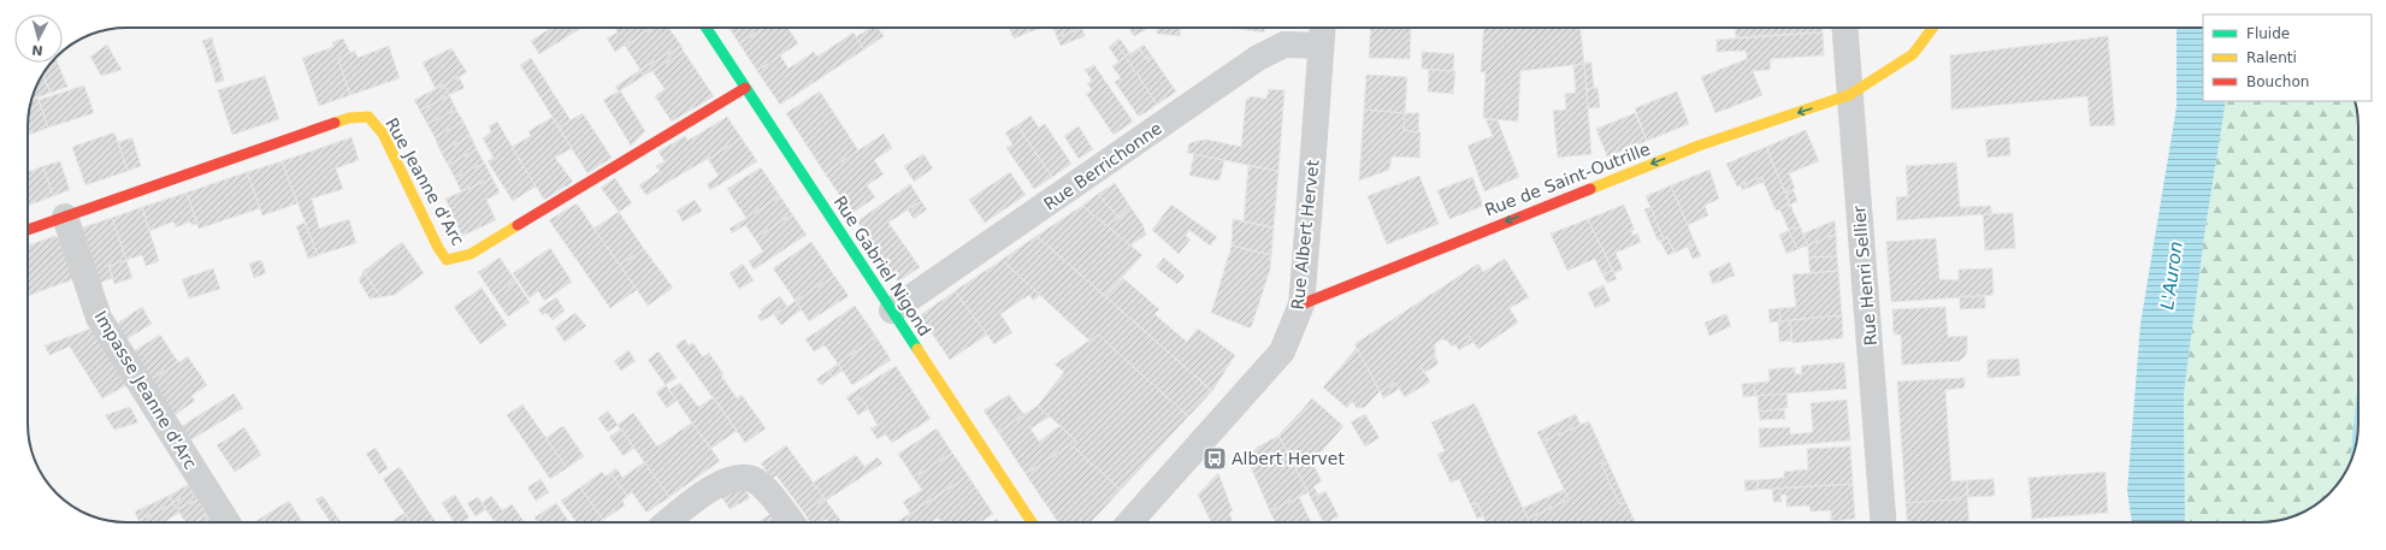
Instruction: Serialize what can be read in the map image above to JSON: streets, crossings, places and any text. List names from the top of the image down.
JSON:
{
  "streets": {
    "street": [
      "Rue Berrichonne",
      "Rue de Saint-Outrille",
      "Rue Jeanne d'Arc",
      "Rue Albert Hervet",
      "Rue Gabriel Nigond",
      "Rue Henri Sellier",
      "Impasse Jeanne d'Arc"
    ]
  },
  "crossings": [
    ["Rue Berrichonne", "Rue Albert Hervet"],
    ["Rue Berrichonne", "Rue Gabriel Nigond"],
    ["Rue de Saint-Outrille", "Rue Albert Hervet"],
    ["Rue de Saint-Outrille", "Rue Henri Sellier"],
    ["Rue Jeanne d'Arc", "Rue Gabriel Nigond"],
    ["Rue Jeanne d'Arc", "Impasse Jeanne d'Arc"]
  ],
  "one_way": ["Rue de Saint-Outrille"],
  "water": ["L'Auron"],
  "places": {
    "bus stop": ["Albert Hervet"]
  },
  "legend": ["Fluide", "Ralenti", "Bouchon"],
  "north": "bottom"
}
